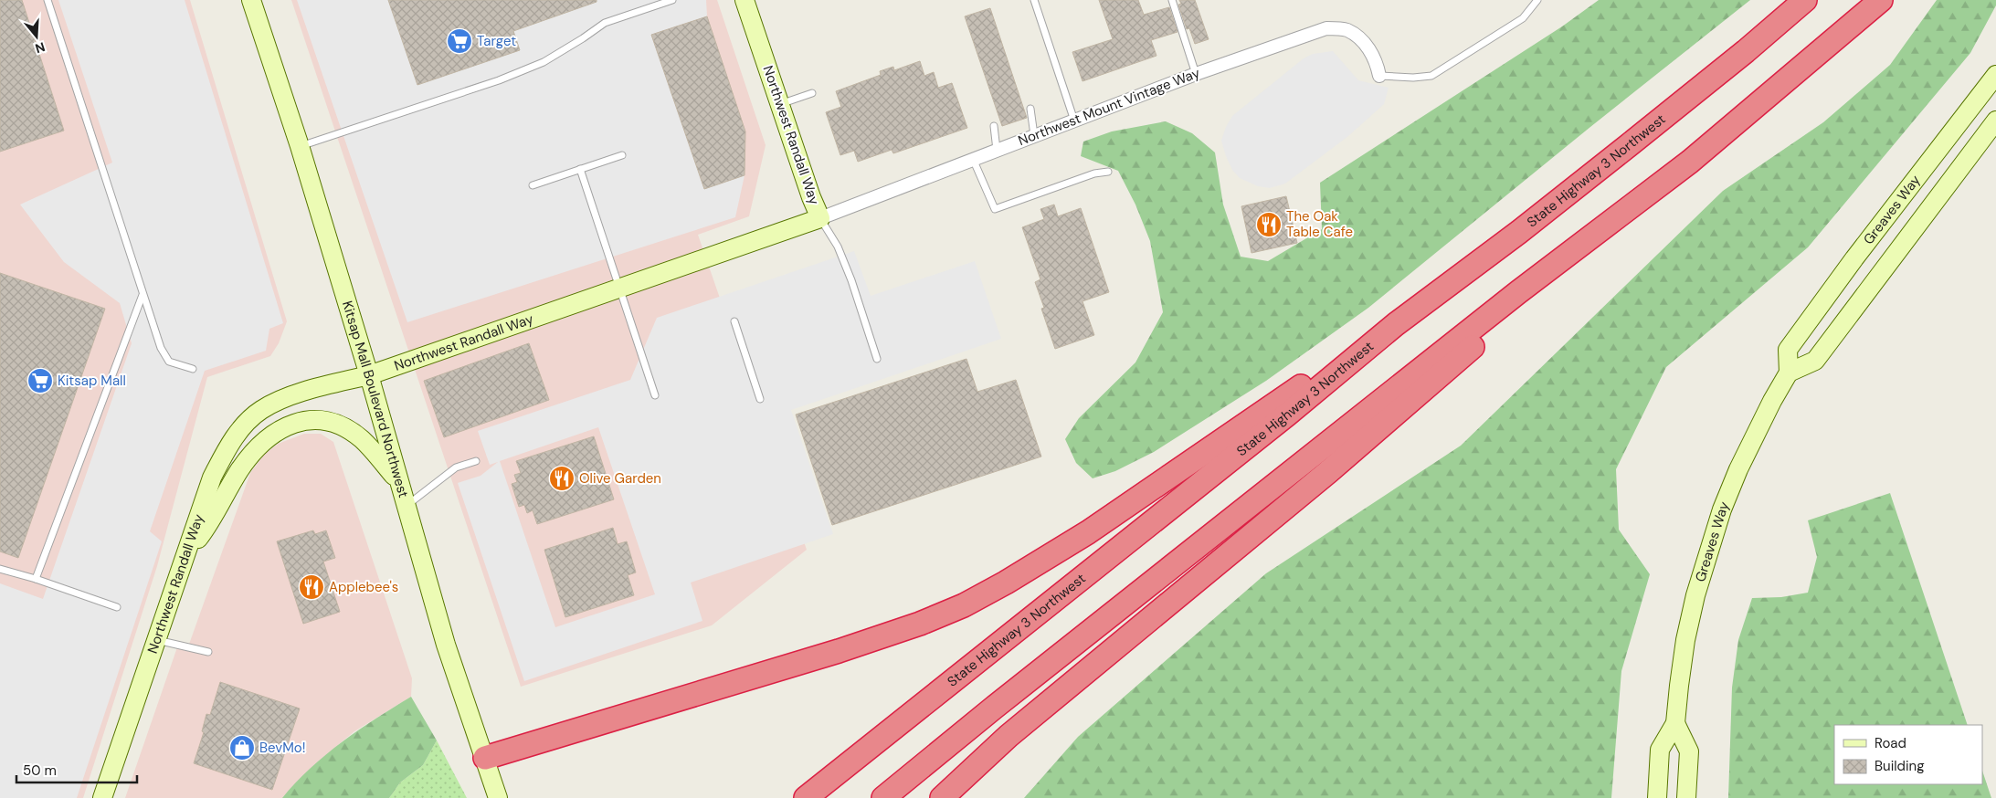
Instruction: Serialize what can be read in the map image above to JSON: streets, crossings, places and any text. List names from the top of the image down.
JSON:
{
  "streets": {
    "highway": ["State Highway 3 Northwest"],
    "main road": ["Northwest Randall Way", "Greaves Way", "Kitsap Mall Boulevard Northwest"],
    "street": ["Northwest Mount Vintage Way"]
  },
  "crossings": [
    ["Northwest Mount Vintage Way", "Northwest Randall Way"],
    ["Northwest Randall Way", "Kitsap Mall Boulevard Northwest"]
  ],
  "places": {
    "supermarket": ["Target", "Kitsap Mall"],
    "restaurant": ["The Oak Table Cafe", "Olive Garden", "Applebee's"],
    "shop": ["BevMo!"]
  },
  "legend": ["Road", "Building"],
  "scale_bar": "50 m",
  "north": "bottom"
}
